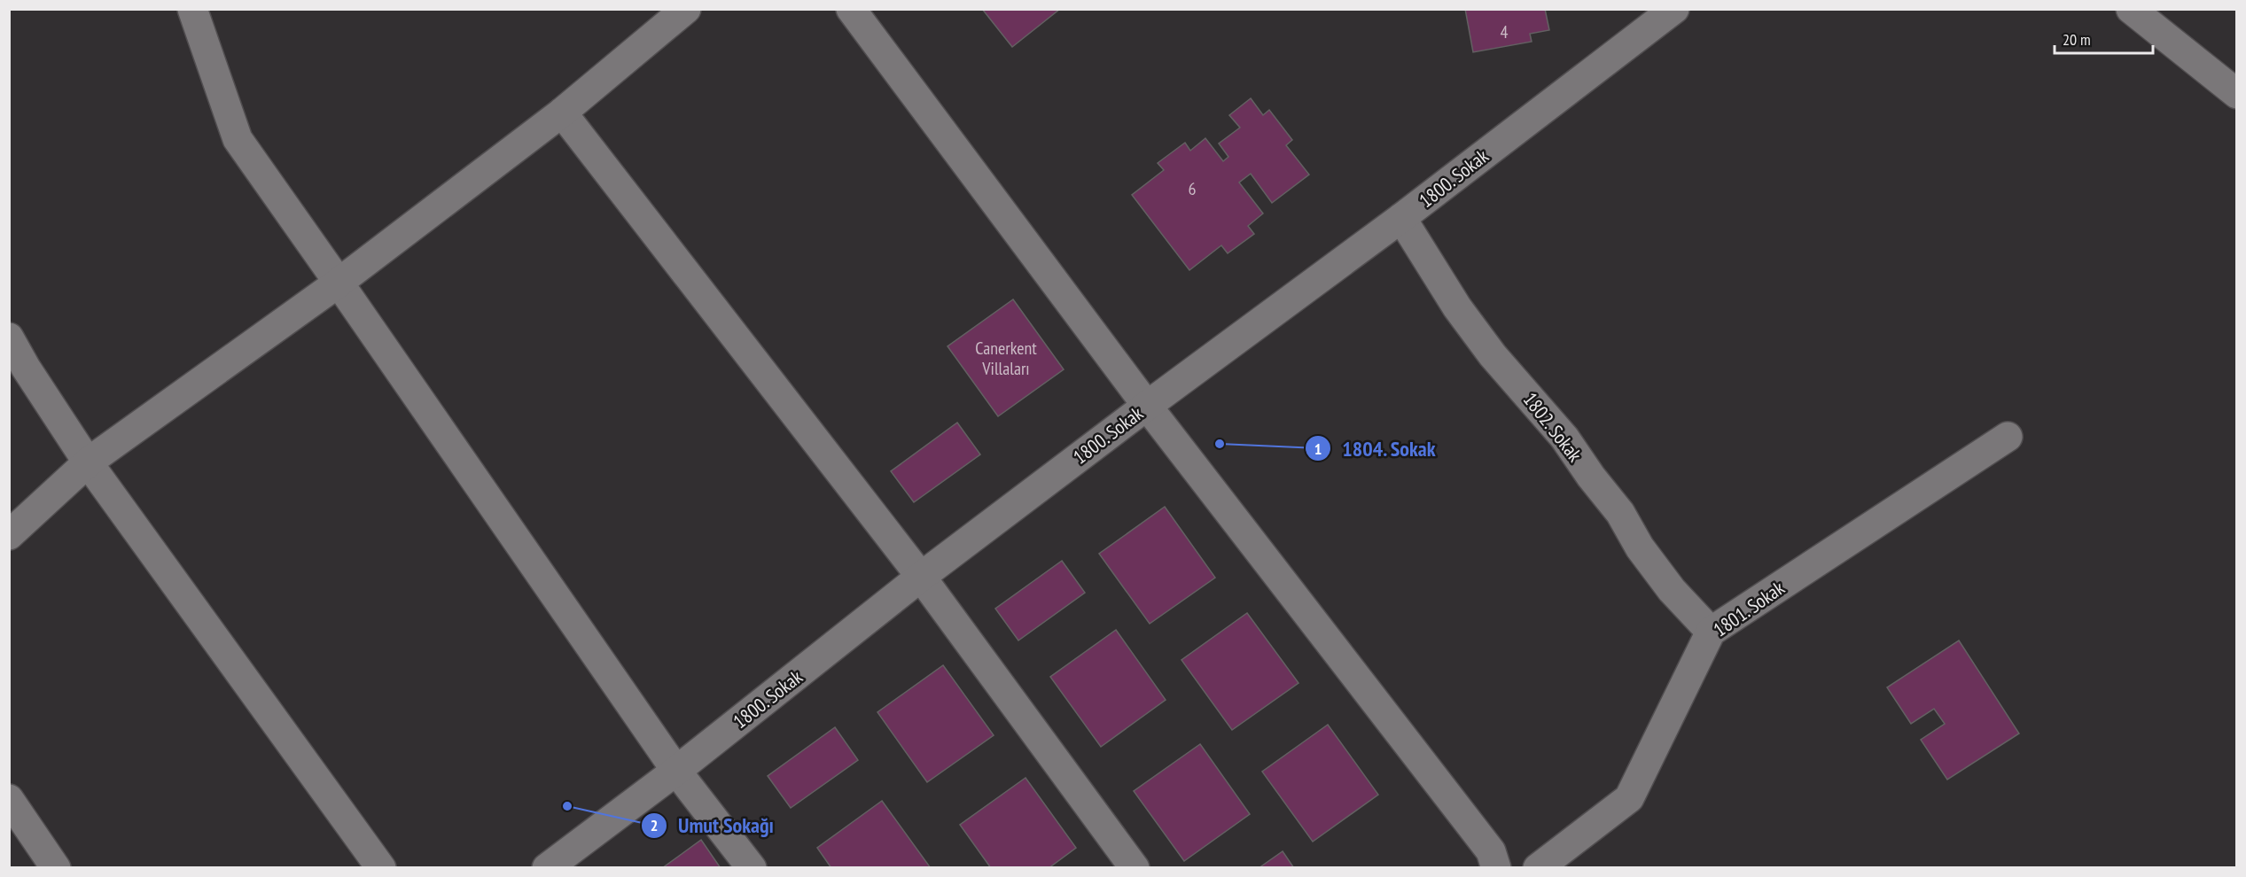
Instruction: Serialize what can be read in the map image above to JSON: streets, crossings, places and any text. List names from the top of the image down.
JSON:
{
  "streets": {
    "street": ["1800. Sokak", "1802. Sokak", "1801. Sokak"]
  },
  "crossings": [
    ["1800. Sokak", "1802. Sokak"],
    ["1802. Sokak", "1801. Sokak"]
  ],
  "places": ["1804. Sokak", "Umut Sokağı"],
  "house_numbers": ["4", "6", "Canerkent Villaları"],
  "scale_bar": "20 m"
}
